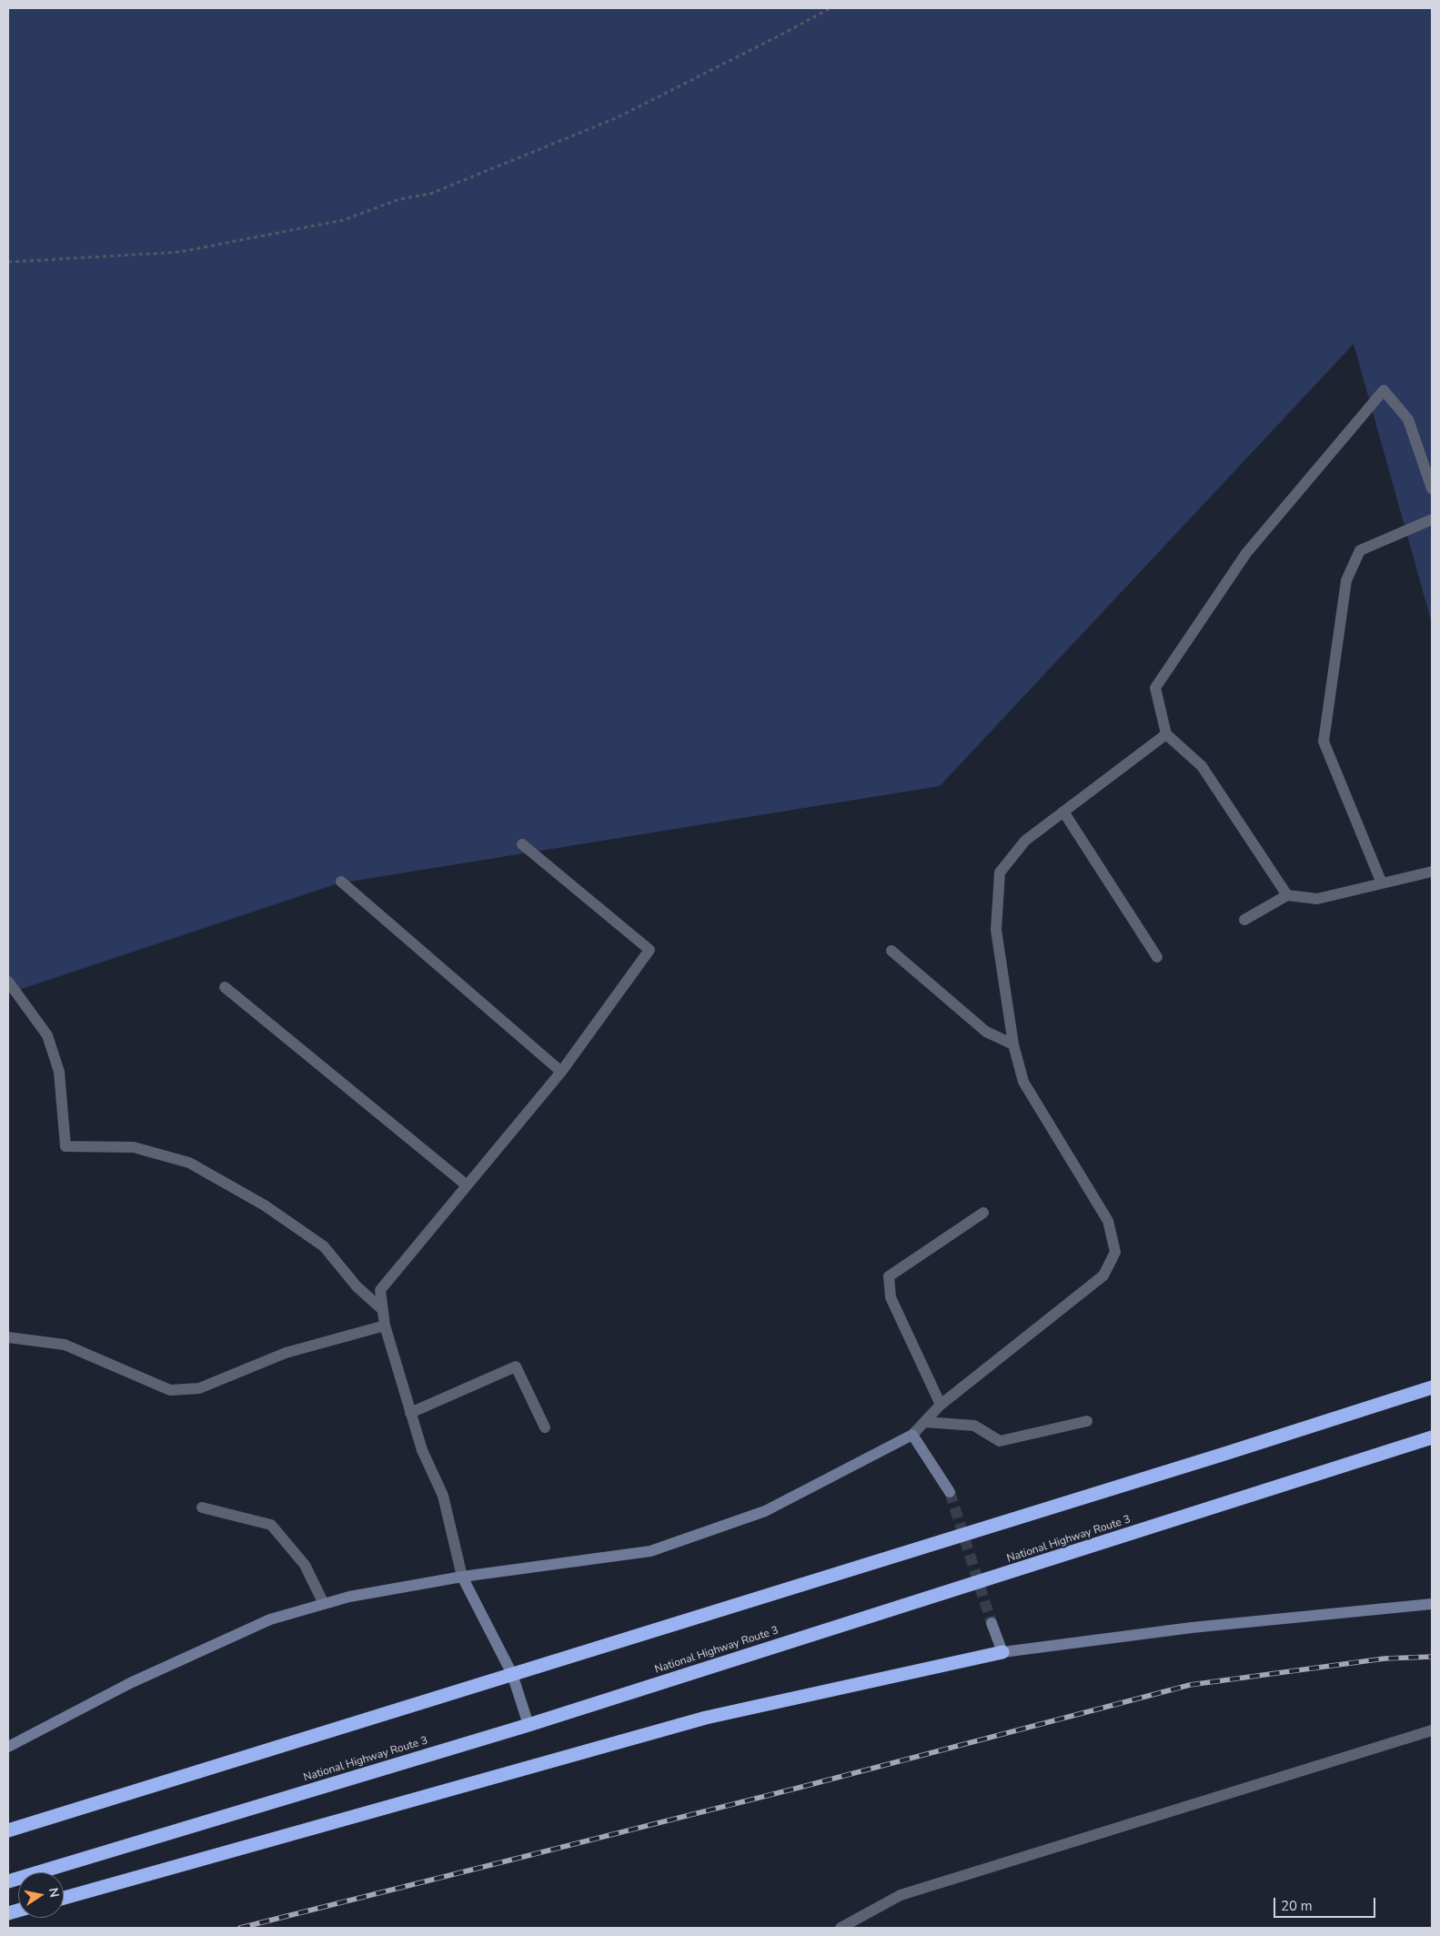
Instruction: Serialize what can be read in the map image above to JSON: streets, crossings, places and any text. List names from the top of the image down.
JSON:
{
  "streets": {
    "highway": ["National Highway Route 3"]
  },
  "scale_bar": "20 m",
  "north": "right"
}
